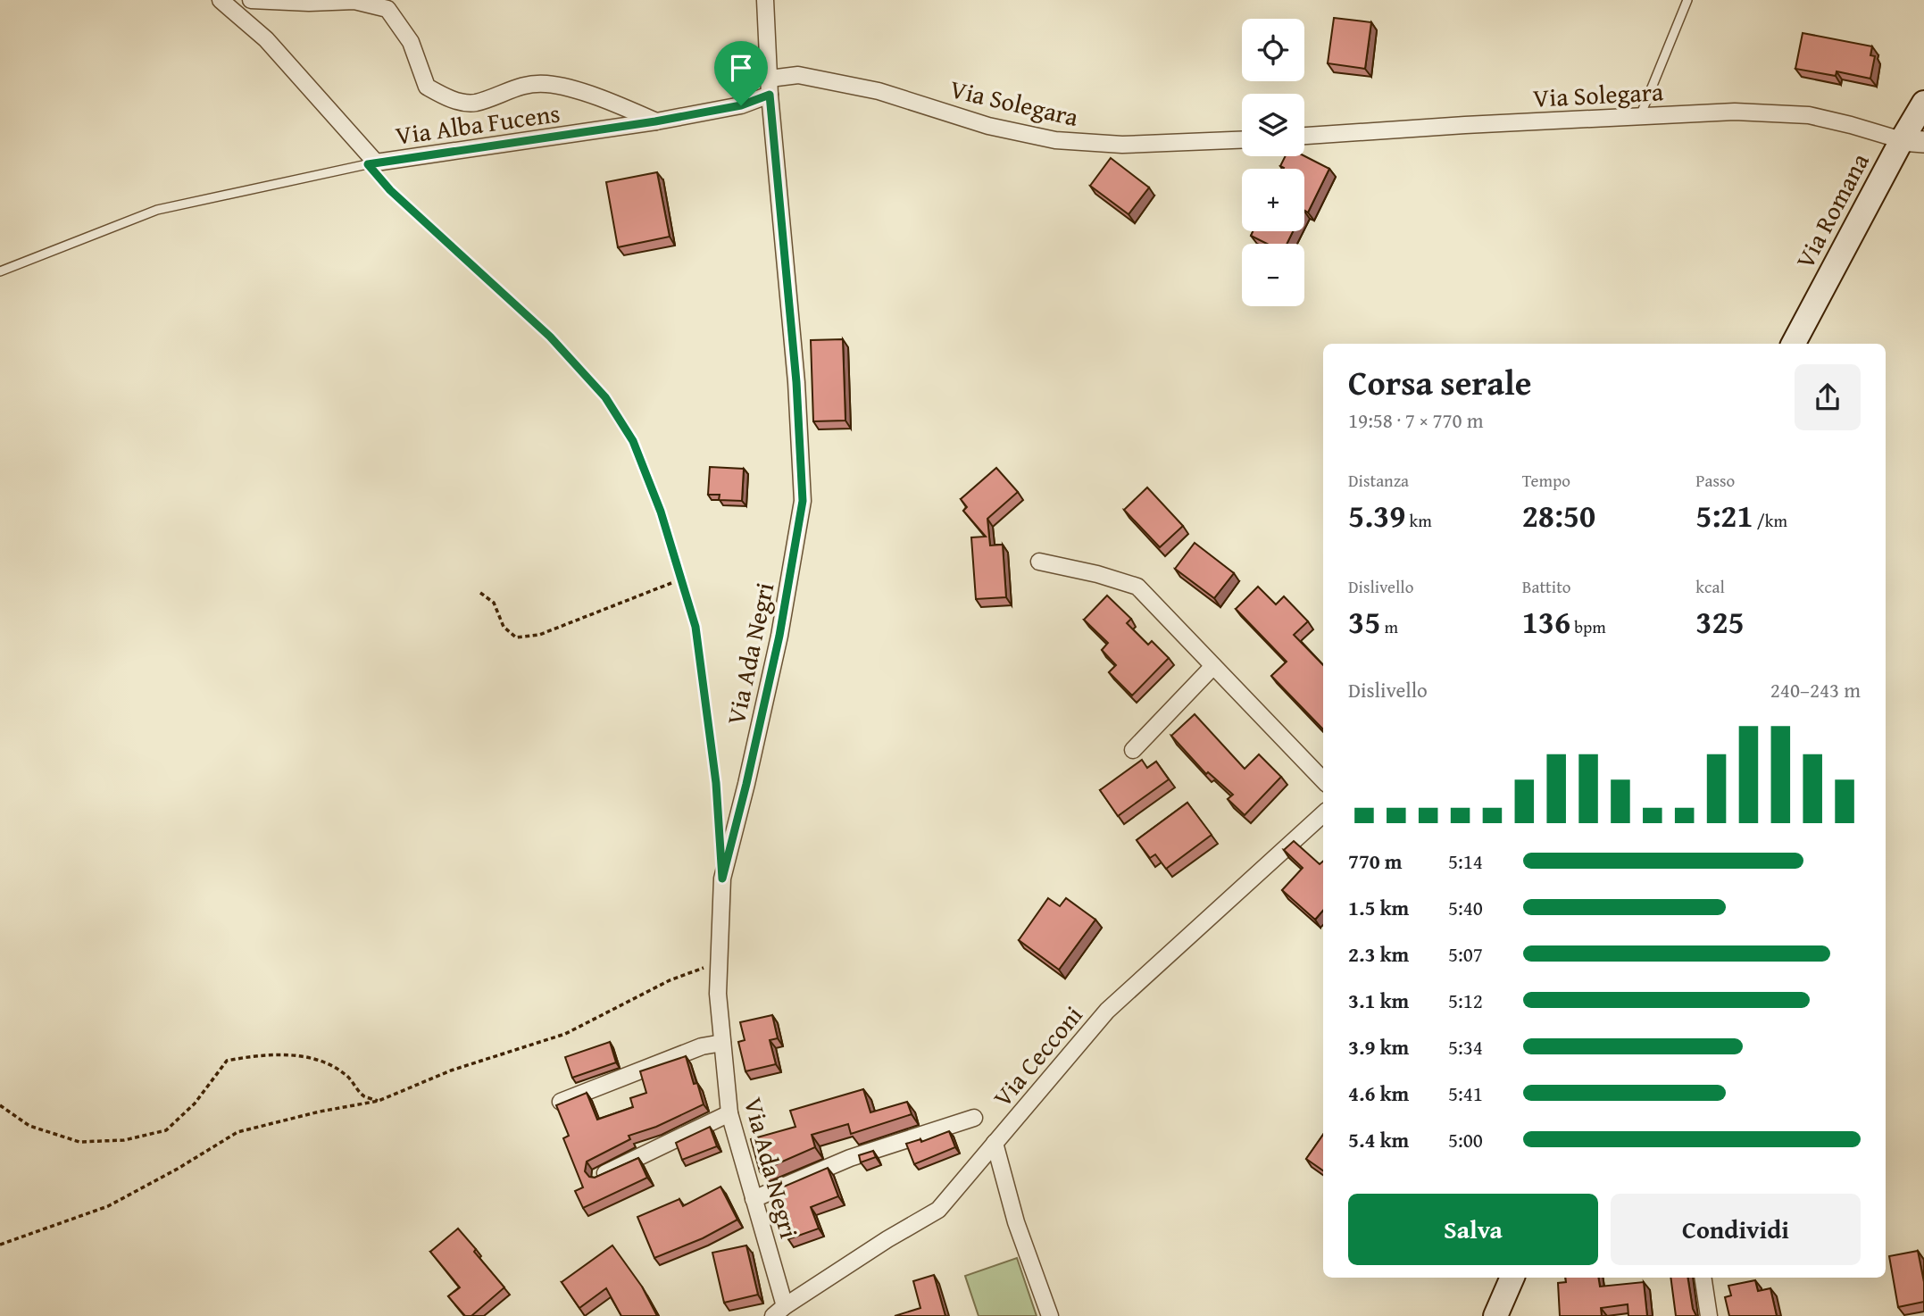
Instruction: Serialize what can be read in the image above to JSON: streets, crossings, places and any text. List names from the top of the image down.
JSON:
{
  "streets": {
    "main road": ["Via Romana"],
    "street": [
      "Via Solegara",
      "Via Alba Fucens",
      "Via Ada Negri",
      "Via Cecconi"
    ]
  },
  "crossings": [
    ["Via Solegara", "Via Alba Fucens"],
    ["Via Solegara", "Via Romana"],
    ["Via Solegara", "Via Ada Negri"],
    ["Via Alba Fucens", "Via Ada Negri"],
    ["Via Ada Negri", "Via Cecconi"]
  ],
  "page": {
    "map_buttons": ["+", "−"],
    "heading": ["Corsa serale", "19:58 · 7 × 770 m"],
    "stats": [
      ["Distanza", "5.39 km"],
      ["Tempo", "28:50"],
      ["Passo", "5:21 /km"],
      ["Dislivello", "35 m"],
      ["Battito", "136 bpm"],
      ["kcal", "325"]
    ],
    "chart": ["Dislivello", "240–243 m"],
    "list": [
      {
        "name": "770 m",
        "note": "5:14"
      },
      {
        "name": "1.5 km",
        "note": "5:40"
      },
      {
        "name": "2.3 km",
        "note": "5:07"
      },
      {
        "name": "3.1 km",
        "note": "5:12"
      },
      {
        "name": "3.9 km",
        "note": "5:34"
      },
      {
        "name": "4.6 km",
        "note": "5:41"
      },
      {
        "name": "5.4 km",
        "note": "5:00"
      }
    ],
    "buttons": ["Salva", "Condividi"]
  }
}
